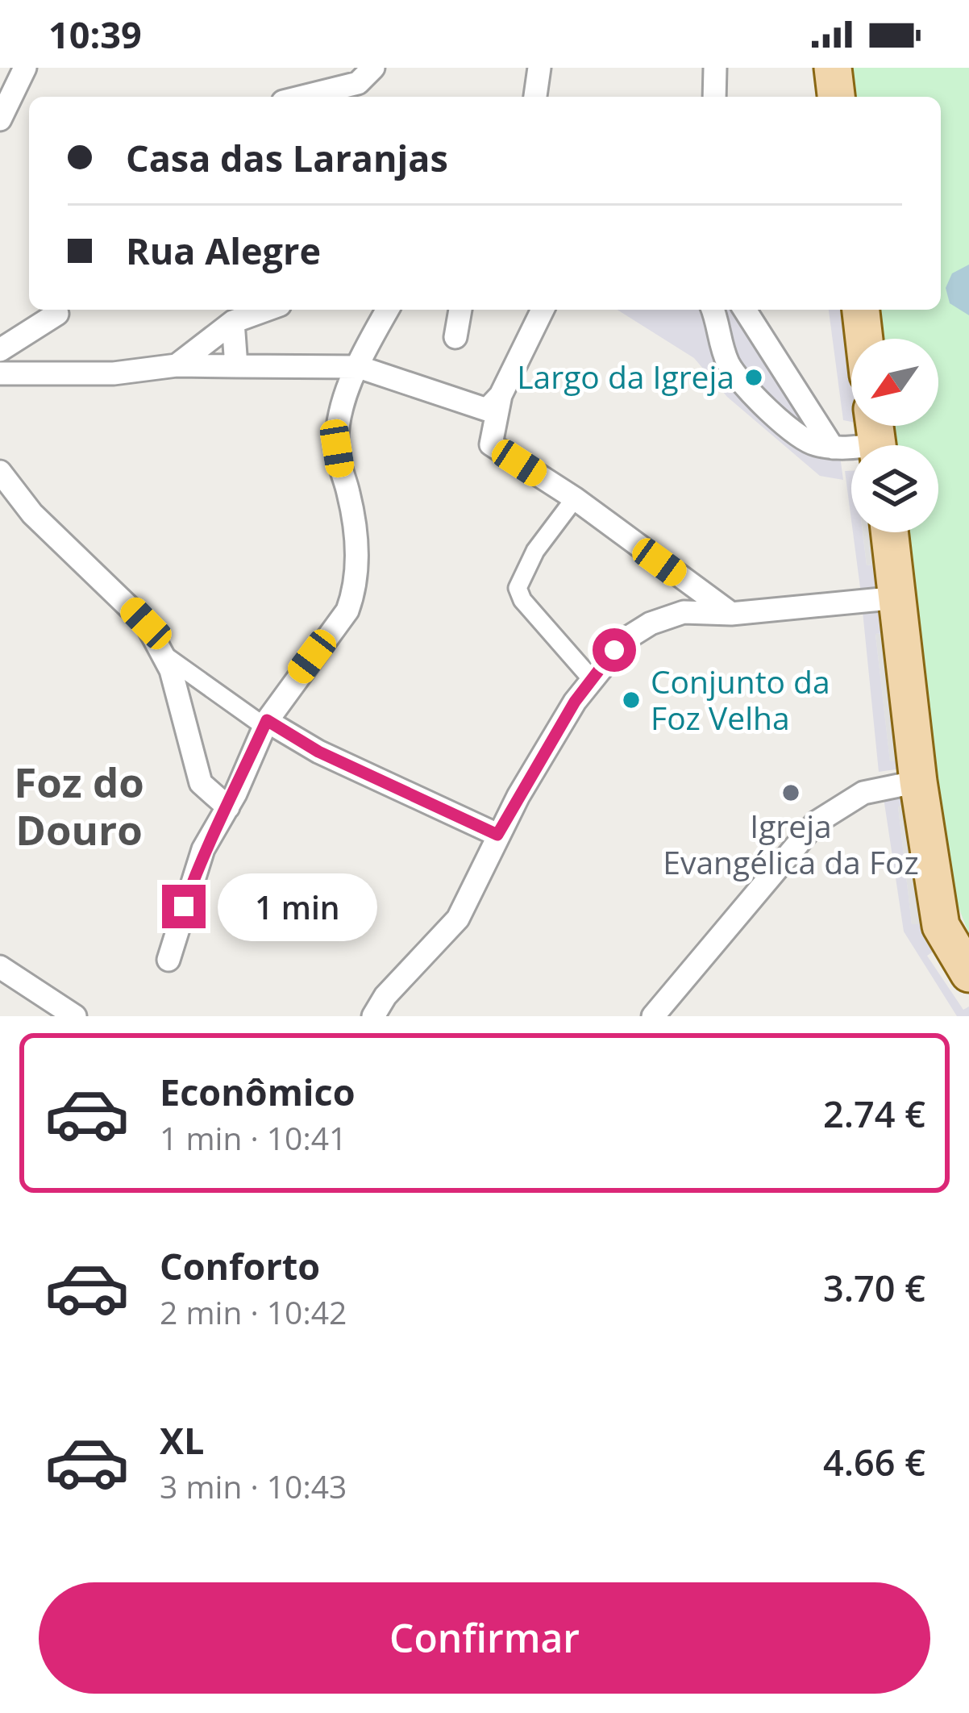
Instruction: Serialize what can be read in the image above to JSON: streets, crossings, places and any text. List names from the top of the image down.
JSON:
{
  "districts": ["Foz do Douro"],
  "places": ["Largo da Igreja", "Conjunto da Foz Velha", "Igreja Evangélica da Foz"],
  "north": "bottom left",
  "page": {
    "status": "10:39",
    "banner": ["Casa das Laranjas", "Rua Alegre"],
    "bubble": "1 min",
    "list": [
      {
        "name": "Econômico",
        "note": "1 min · 10:41",
        "value": "2.74 €"
      },
      {
        "name": "Conforto",
        "note": "2 min · 10:42",
        "value": "3.70 €"
      },
      {
        "name": "XL",
        "note": "3 min · 10:43",
        "value": "4.66 €"
      }
    ],
    "buttons": "Confirmar"
  }
}
